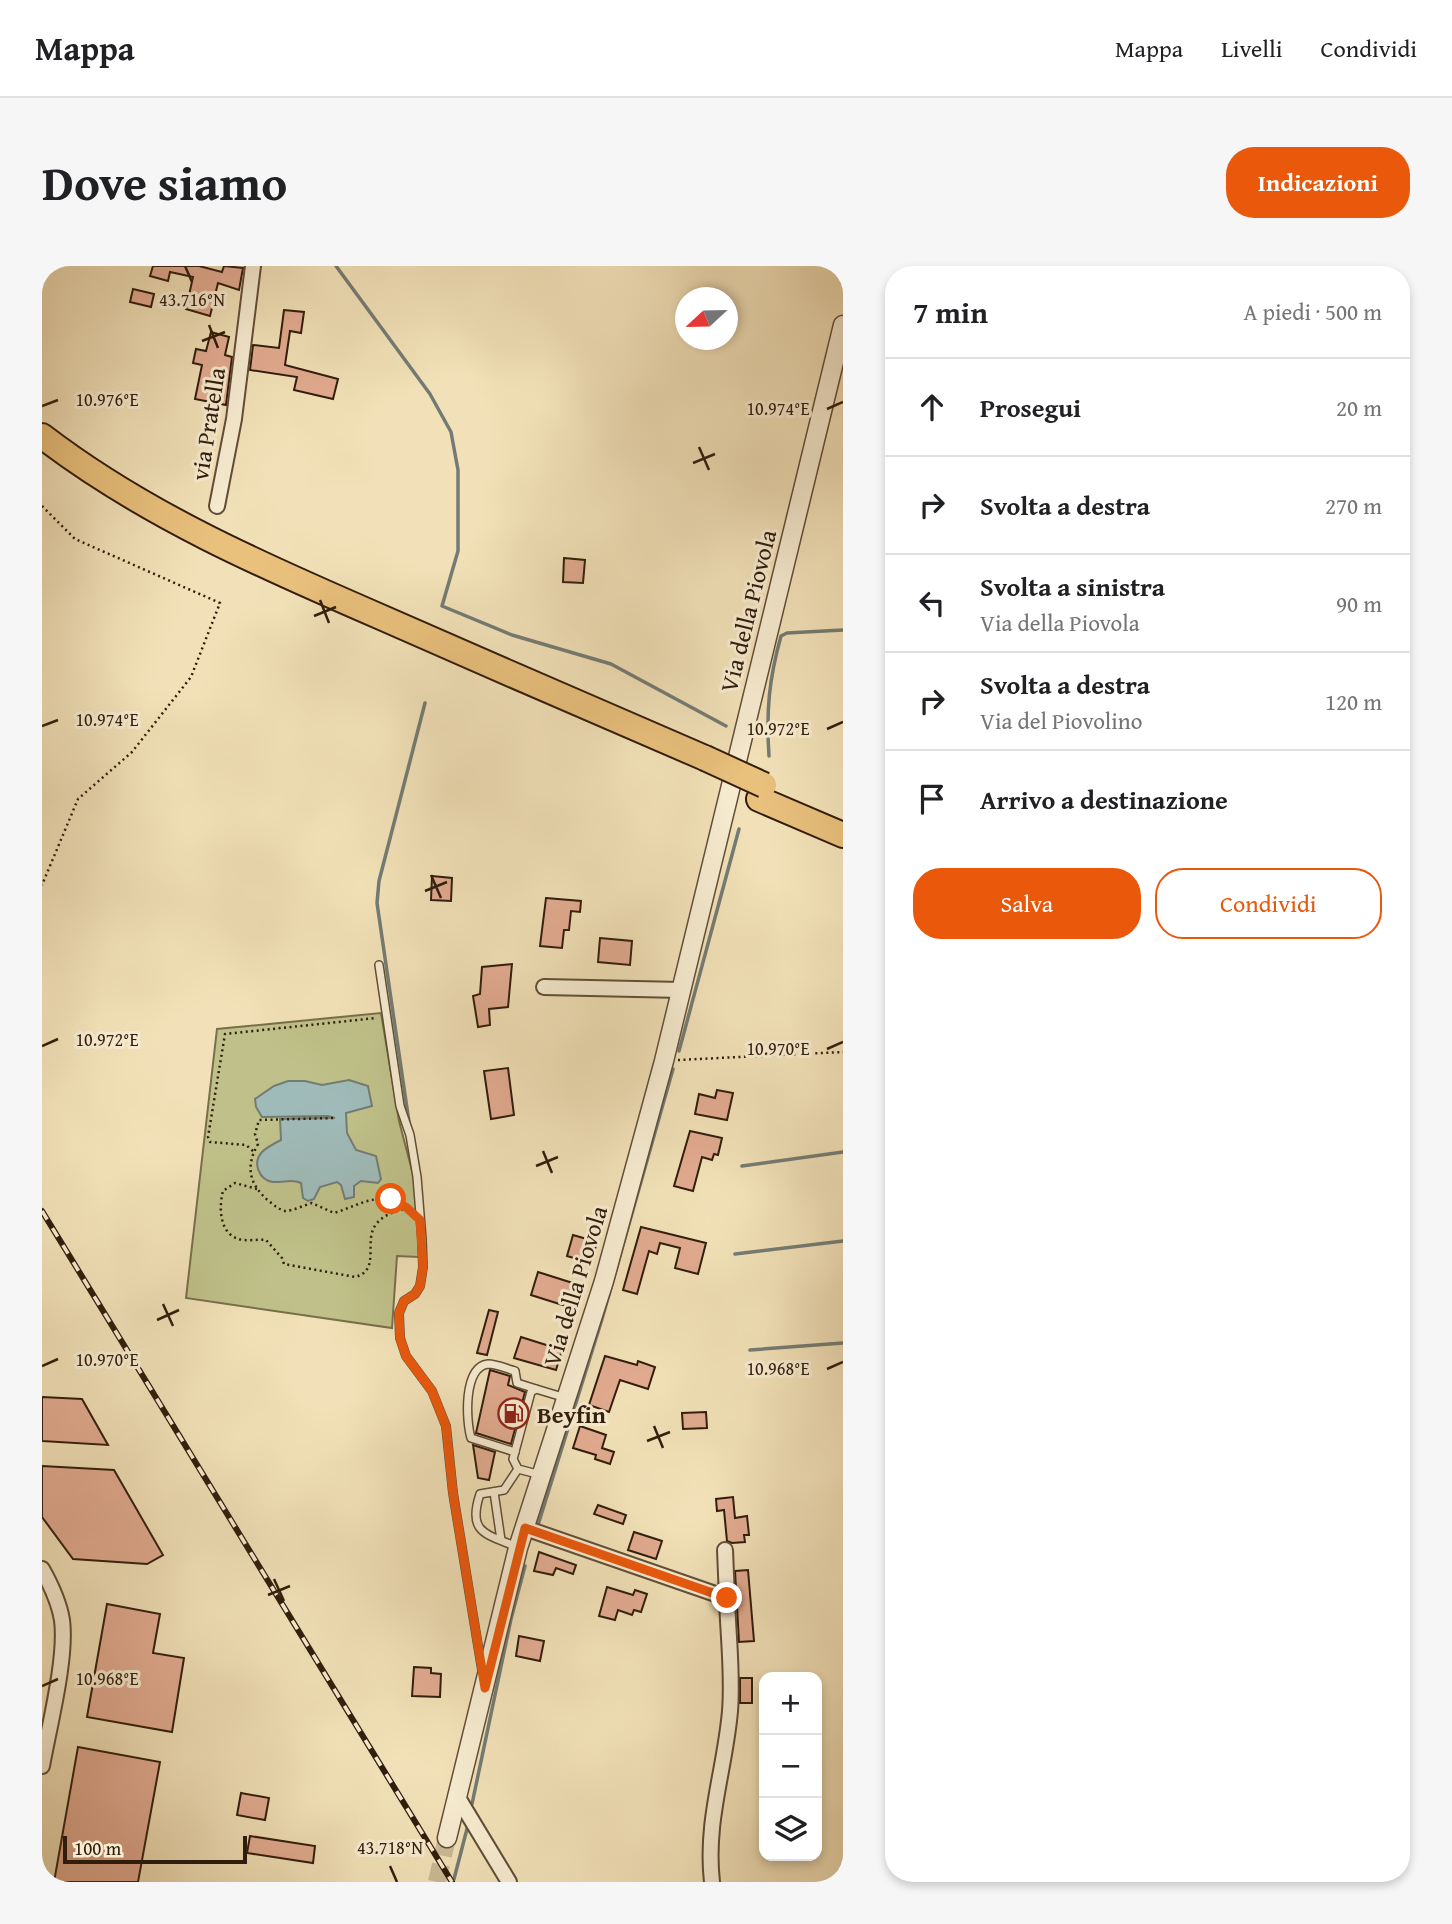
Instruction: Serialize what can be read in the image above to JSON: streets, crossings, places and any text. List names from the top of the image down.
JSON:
{
  "streets": {
    "street": ["via Pratella", "Via della Piovola"]
  },
  "places": {
    "fuel station": ["Beyfin"]
  },
  "scale_bar": "100 m",
  "north": "left",
  "page": {
    "header": "Mappa",
    "nav": ["Mappa", "Livelli", "Condividi"],
    "title": "Dove siamo",
    "buttons": [
      "Indicazioni",
      ["Salva", "Condividi"]
    ],
    "heading": ["7 min", "A piedi · 500 m"],
    "list": [
      ["Prosegui", "20 m"],
      ["Svolta a destra", "270 m"],
      ["Svolta a sinistra", "Via della Piovola", "90 m"],
      ["Svolta a destra", "Via del Piovolino", "120 m"],
      "Arrivo a destinazione"
    ],
    "map_buttons": ["+", "−"],
    "scale": "100 m"
  },
  "coordinates": [
    "43.716°N",
    "10.976°E",
    "10.974°E",
    "10.972°E",
    "10.970°E",
    "10.968°E",
    "43.718°N"
  ]
}
